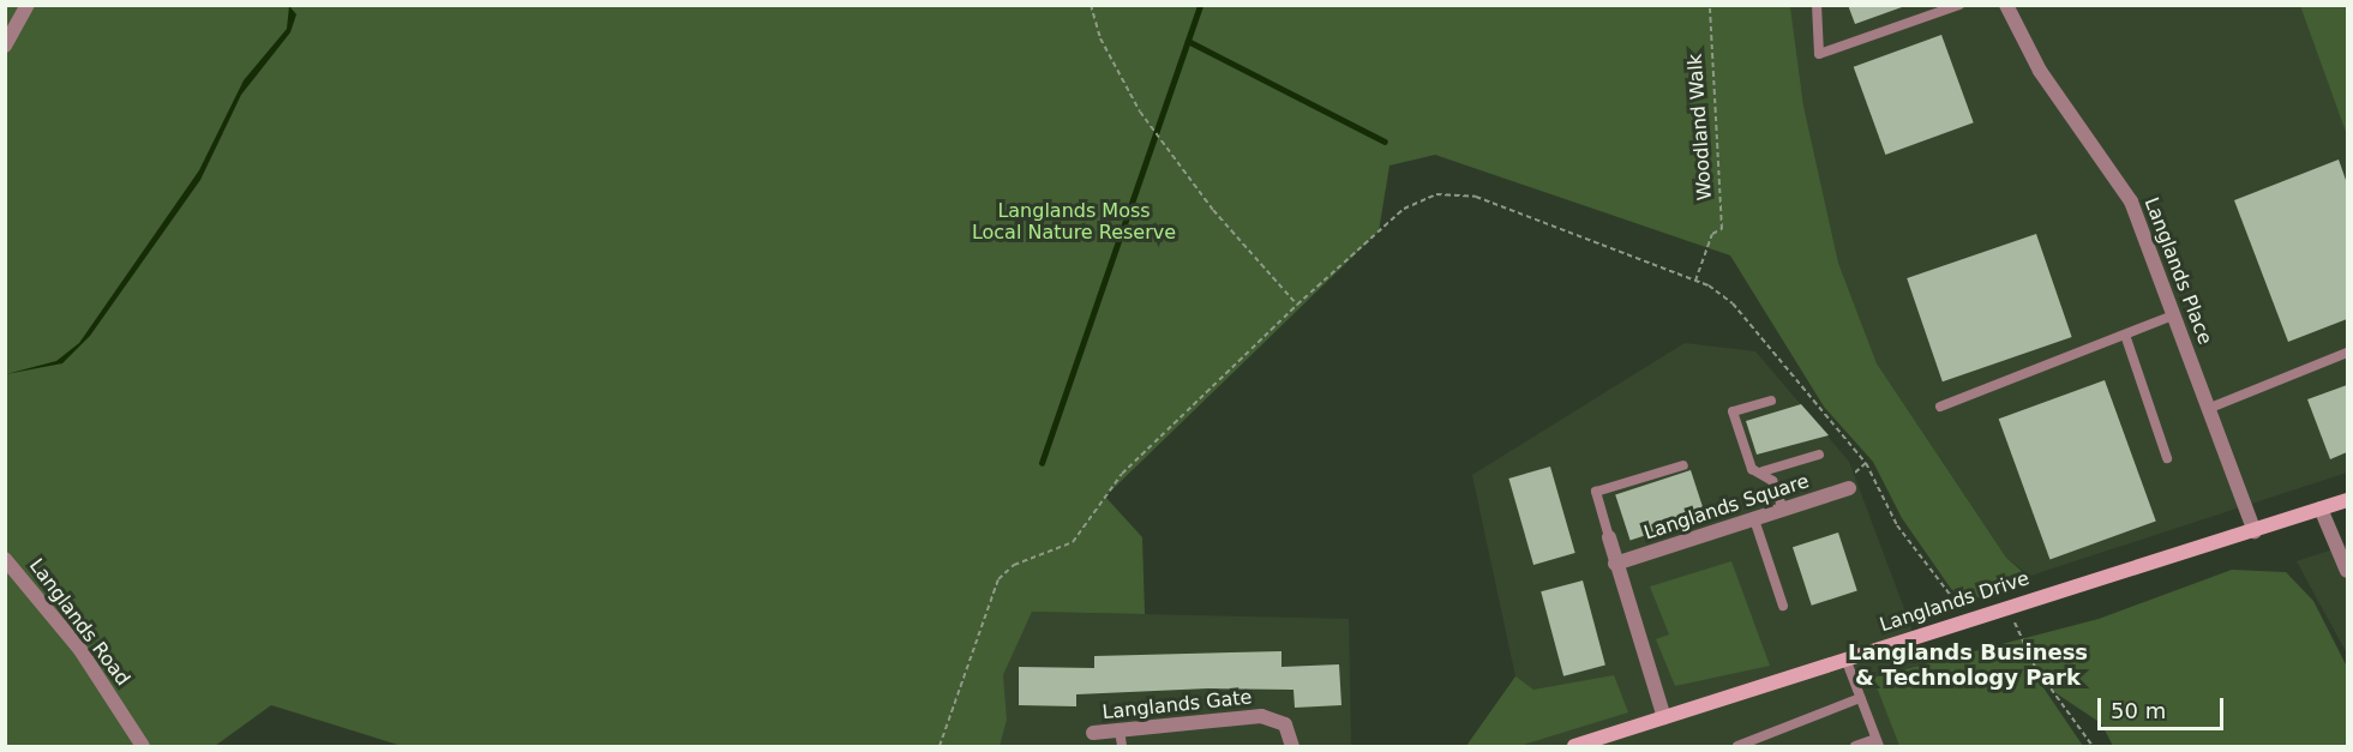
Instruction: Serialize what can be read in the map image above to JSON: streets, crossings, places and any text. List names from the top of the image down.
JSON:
{
  "streets": {
    "street": [
      "Langlands Place",
      "Langlands Square",
      "Langlands Drive",
      "Langlands Road",
      "Langlands Gate"
    ],
    "path": ["Woodland Walk"]
  },
  "crossings": [
    ["Langlands Place", "Langlands Drive"]
  ],
  "districts": ["Langlands Business & Technology Park"],
  "parks": ["Langlands Moss Local Nature Reserve"],
  "scale_bar": "50 m"
}
